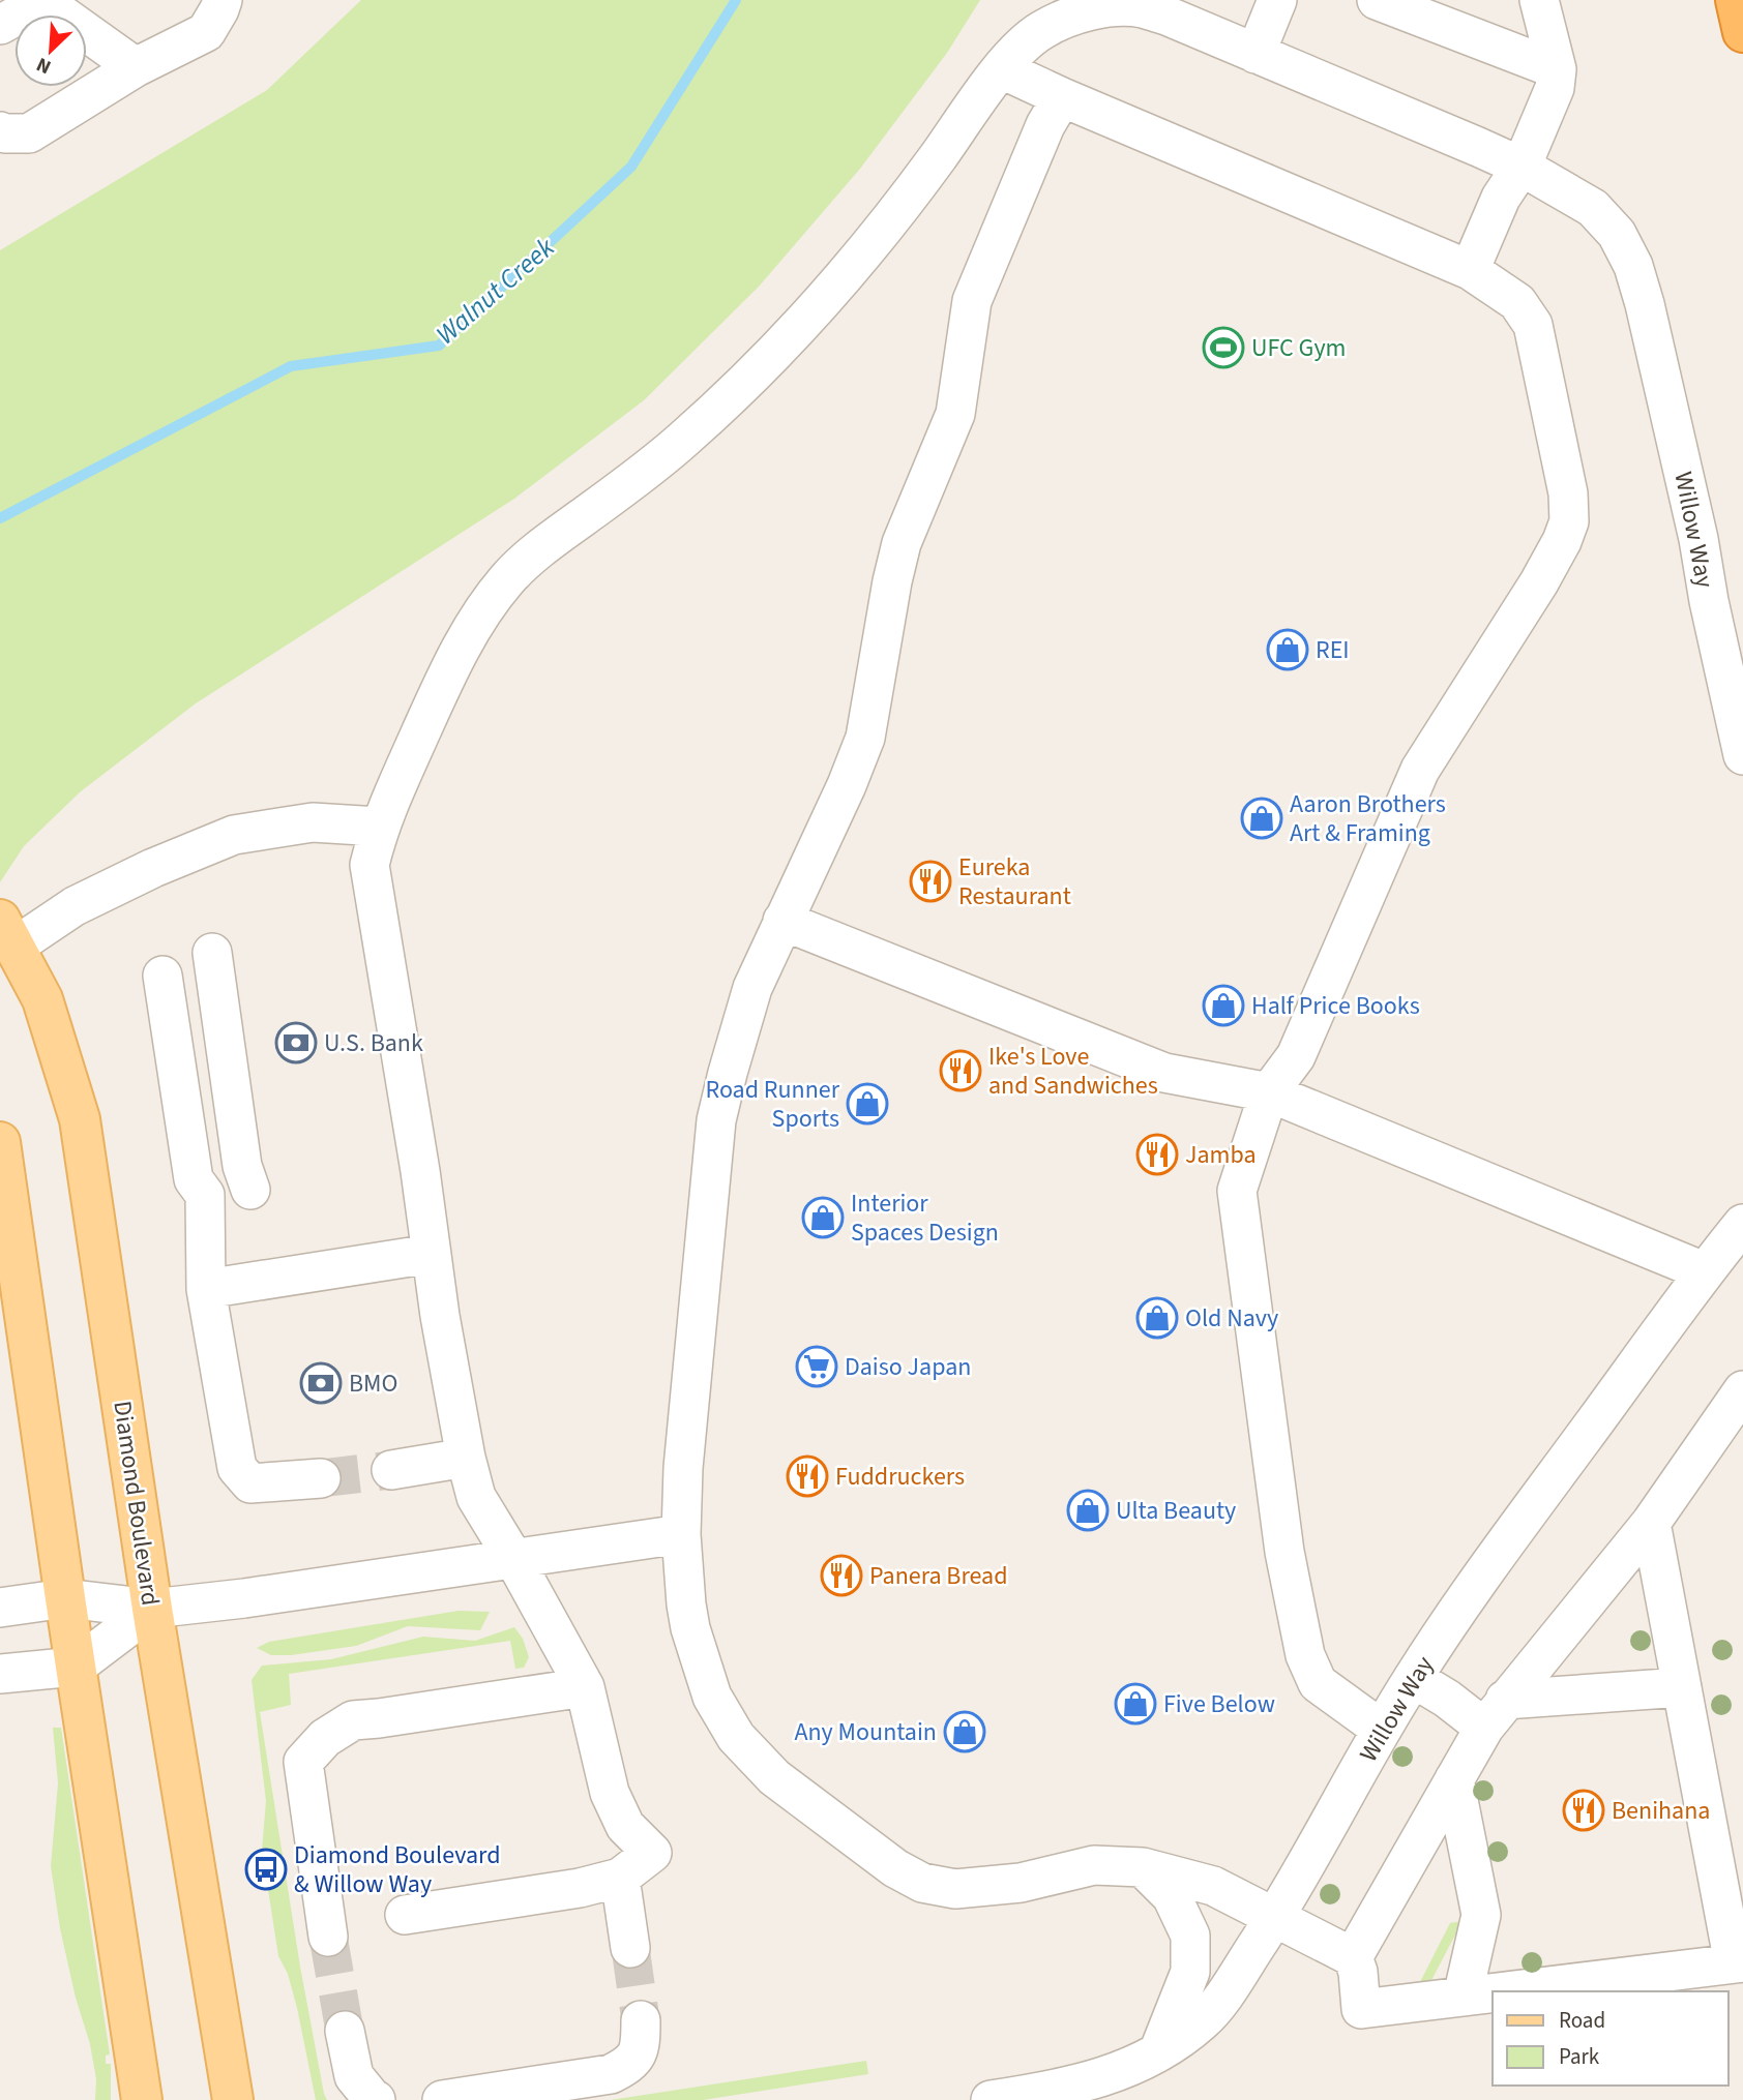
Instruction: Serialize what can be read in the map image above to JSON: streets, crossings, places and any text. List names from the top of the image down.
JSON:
{
  "streets": {
    "main road": ["Diamond Boulevard"],
    "street": ["Willow Way"]
  },
  "water": ["Walnut Creek"],
  "places": {
    "sports": ["UFC Gym"],
    "shop": [
      "REI",
      "Aaron Brothers Art & Framing",
      "Half Price Books",
      "Road Runner Sports",
      "Interior Spaces Design",
      "Old Navy",
      "Ulta Beauty",
      "Five Below",
      "Any Mountain"
    ],
    "restaurant": [
      "Eureka Restaurant",
      "Ike's Love and Sandwiches",
      "Jamba",
      "Fuddruckers",
      "Panera Bread",
      "Benihana"
    ],
    "bank": ["U.S. Bank", "BMO"],
    "supermarket": ["Daiso Japan"],
    "bus stop": ["Diamond Boulevard & Willow Way"]
  },
  "legend": ["Road", "Park"],
  "north": "bottom left"
}
